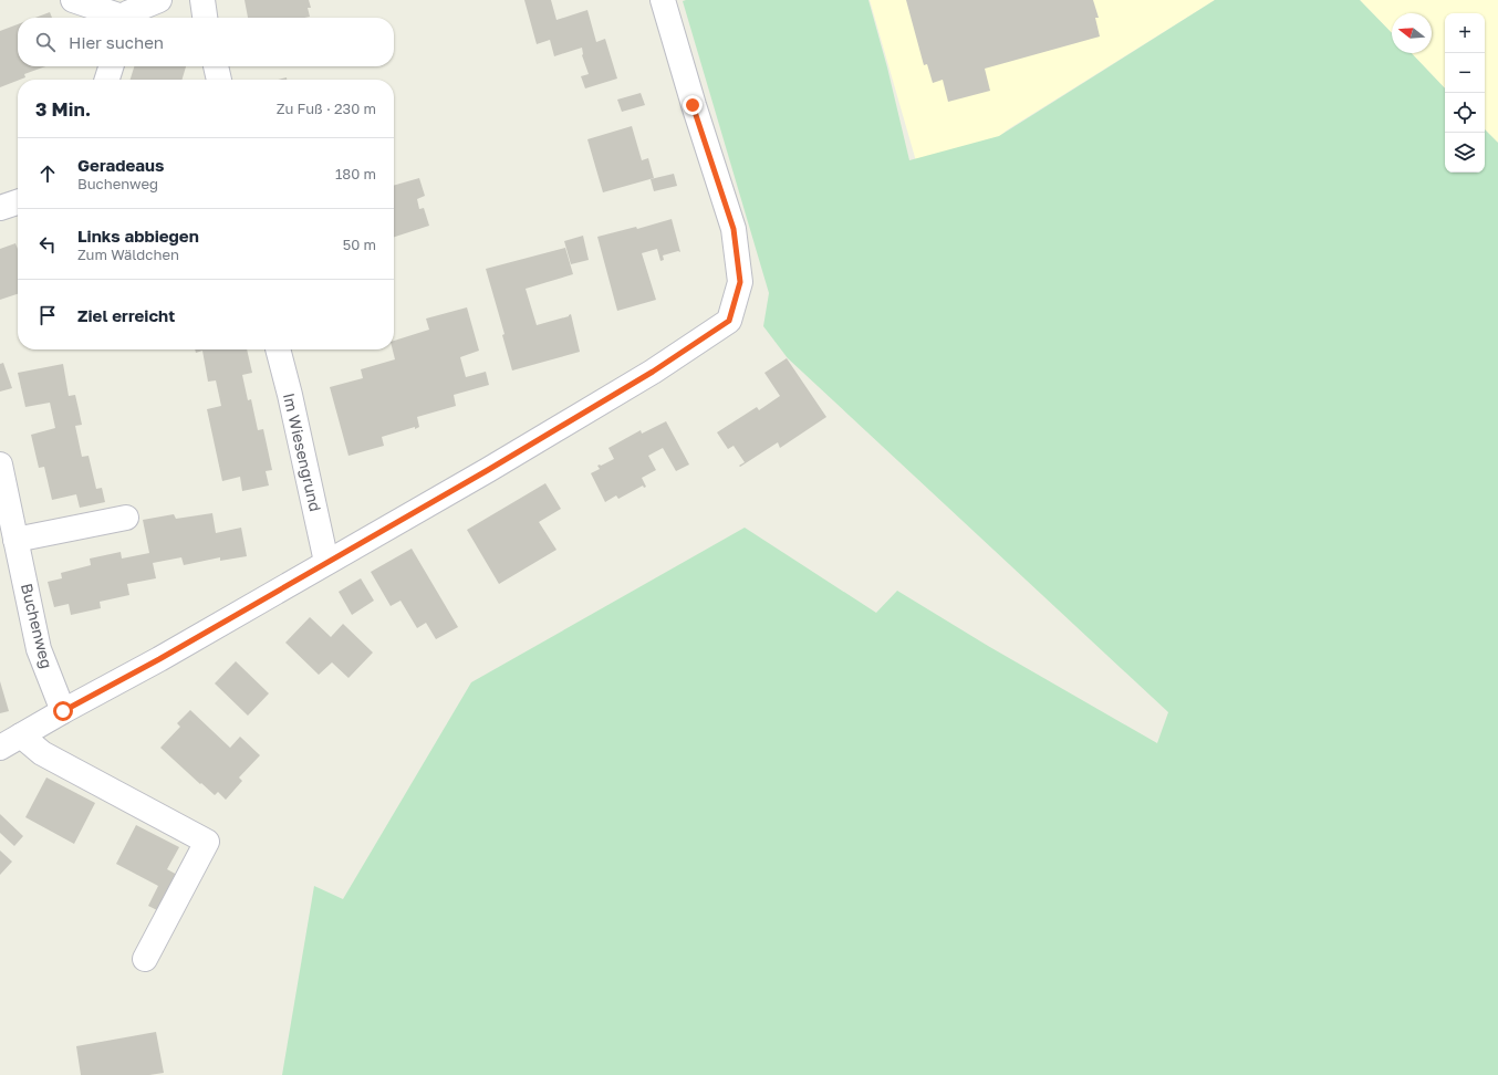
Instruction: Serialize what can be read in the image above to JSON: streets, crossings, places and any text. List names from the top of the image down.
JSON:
{
  "streets": {
    "street": ["Im Wiesengrund", "Buchenweg"]
  },
  "north": "left",
  "page": {
    "map_buttons": ["+", "−"],
    "search": "Hier suchen",
    "heading": ["3 Min.", "Zu Fuß · 230 m"],
    "list": [
      ["Geradeaus", "Buchenweg", "180 m"],
      ["Links abbiegen", "Zum Wäldchen", "50 m"],
      "Ziel erreicht"
    ]
  }
}
